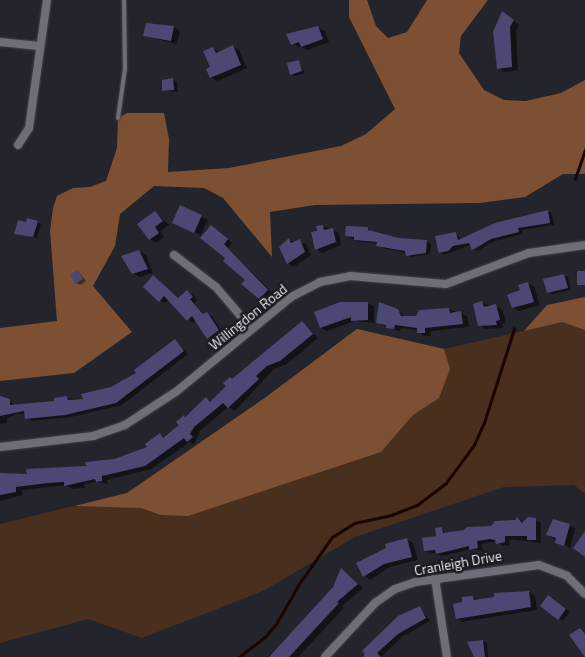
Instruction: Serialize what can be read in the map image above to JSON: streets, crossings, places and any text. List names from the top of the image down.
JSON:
{
  "streets": {
    "street": ["Willingdon Road", "Cranleigh Drive"]
  }
}
